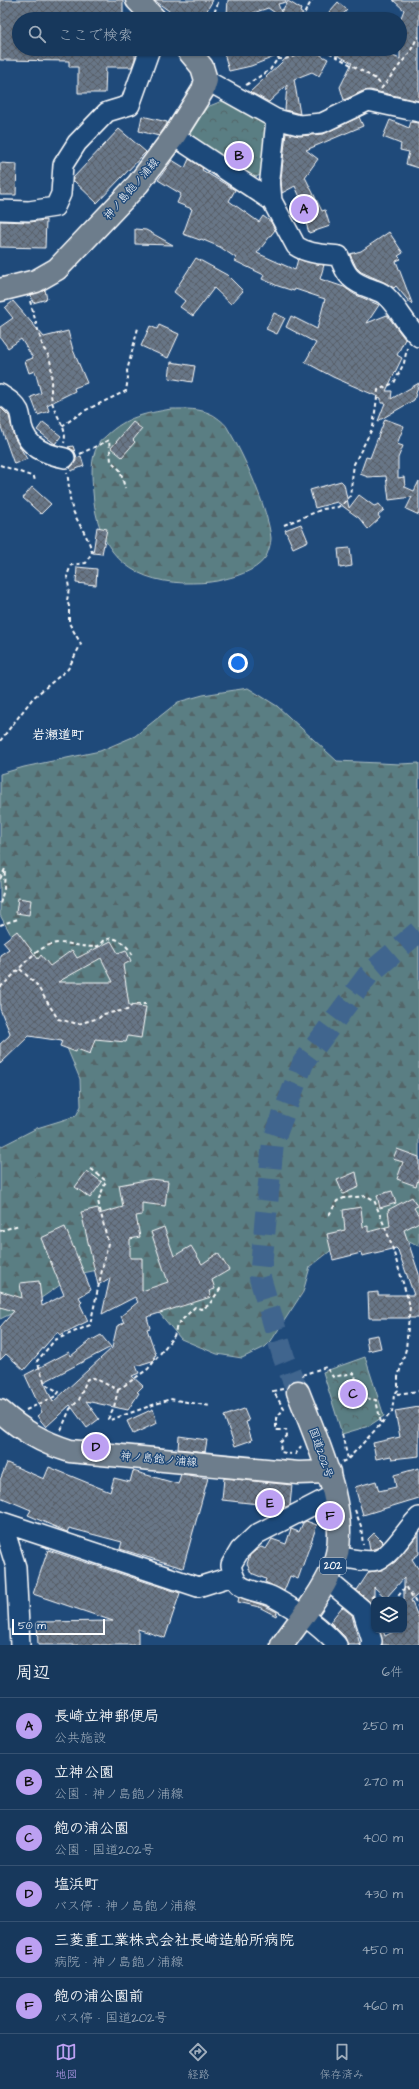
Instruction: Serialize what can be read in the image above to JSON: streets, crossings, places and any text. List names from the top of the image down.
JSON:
{
  "streets": {
    "main road": ["神ノ島飽ノ浦線", "国道202号", "202"]
  },
  "crossings": [
    ["神ノ島飽ノ浦線", "国道202号"]
  ],
  "districts": ["岩瀬道町"],
  "scale_bar": "50 m",
  "page": {
    "search": "ここで検索",
    "pins": [
      "B",
      "A",
      "C",
      "D",
      "E",
      "F"
    ],
    "scale": "50 m",
    "heading": ["周辺", "6件"],
    "list": [
      {
        "mark": "A",
        "name": "長崎立神郵便局",
        "note": "公共施設",
        "value": "250 m"
      },
      {
        "mark": "B",
        "name": "立神公園",
        "note": "公園 · 神ノ島飽ノ浦線",
        "value": "270 m"
      },
      {
        "mark": "C",
        "name": "飽の浦公園",
        "note": "公園 · 国道202号",
        "value": "400 m"
      },
      {
        "mark": "D",
        "name": "塩浜町",
        "note": "バス停 · 神ノ島飽ノ浦線",
        "value": "430 m"
      },
      {
        "mark": "E",
        "name": "三菱重工業株式会社長崎造船所病院",
        "note": "病院 · 神ノ島飽ノ浦線",
        "value": "450 m"
      },
      {
        "mark": "F",
        "name": "飽の浦公園前",
        "note": "バス停 · 国道202号",
        "value": "460 m"
      }
    ],
    "nav": ["地図", "経路", "保存済み"]
  }
}
